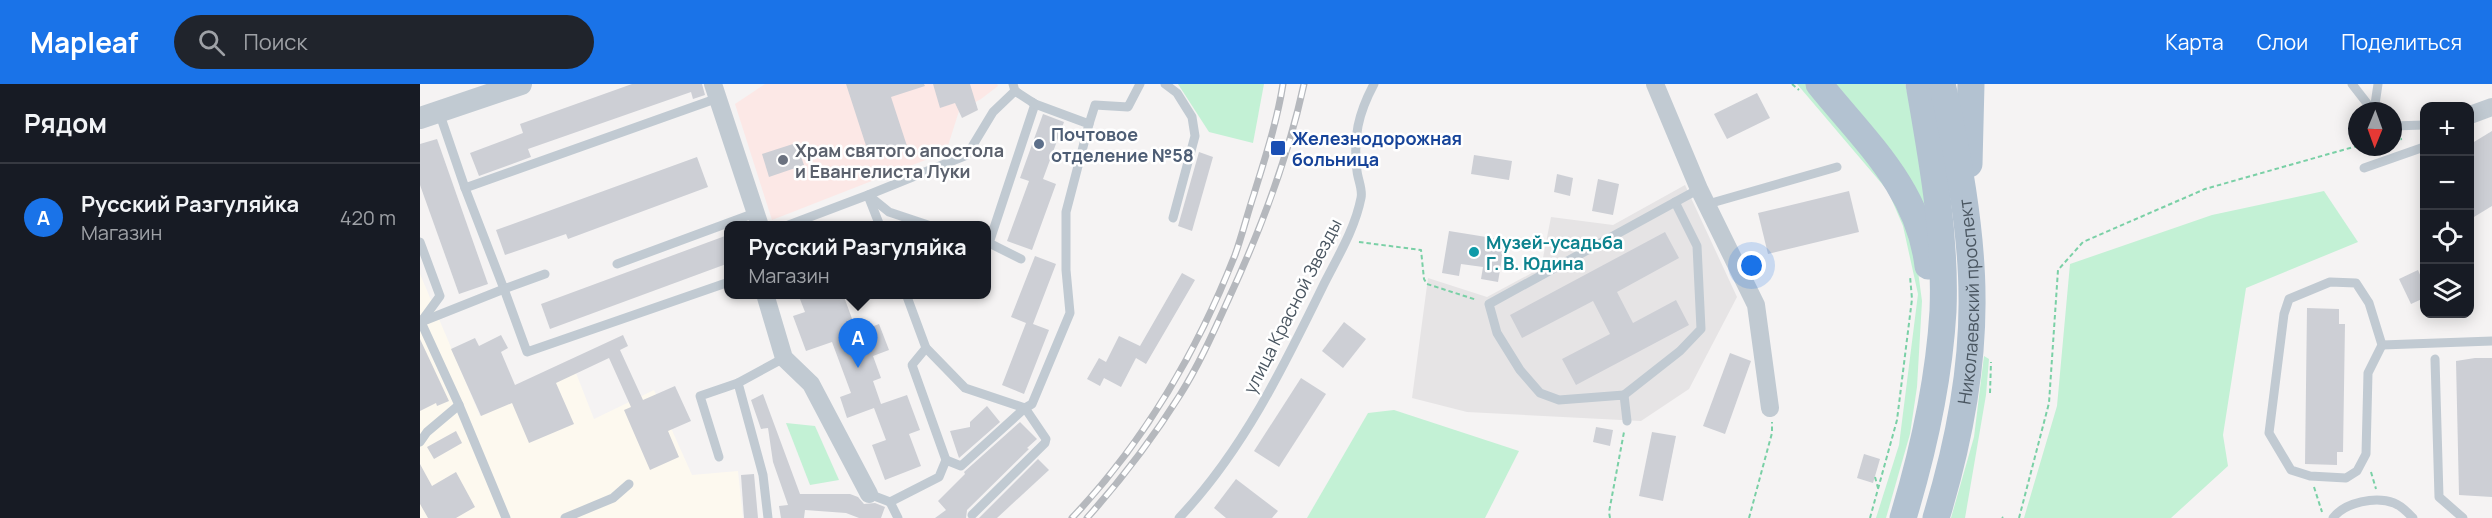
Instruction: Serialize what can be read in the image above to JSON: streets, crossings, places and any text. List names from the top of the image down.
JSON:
{
  "streets": {
    "main road": ["Николаевский проспект"],
    "lane": ["улица Красной Звезды"]
  },
  "places": {
    "other": ["Почтовое отделение №58", "Храм святого апостола и Евангелиста Луки", "Музей-усадьба Г. В. Юдина"],
    "transit": ["Железнодорожная больница"]
  },
  "north": "bottom",
  "page": {
    "header": "Mapleaf",
    "search": "Поиск",
    "nav": ["Карта", "Слои", "Поделиться"],
    "heading": "Рядом",
    "map_buttons": ["+", "−"],
    "list": [
      {
        "mark": "A",
        "name": "Русский Разгуляйка",
        "note": "Магазин",
        "value": "420 m"
      }
    ],
    "popup": ["Русский Разгуляйка", "Магазин"],
    "pins": "A"
  }
}
